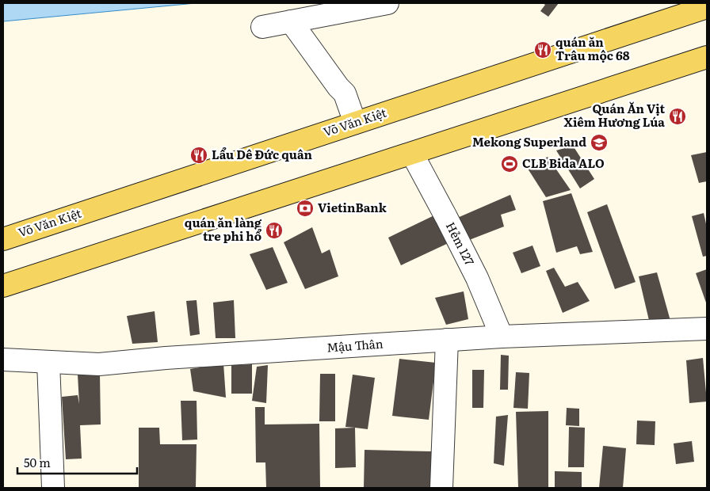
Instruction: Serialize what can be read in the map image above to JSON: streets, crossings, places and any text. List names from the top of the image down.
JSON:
{
  "streets": {
    "main road": ["Võ Văn Kiệt"],
    "street": ["Hẻm 127", "Mậu Thân"]
  },
  "crossings": [
    ["Hẻm 127", "Mậu Thân"]
  ],
  "places": {
    "restaurant": [
      "quán ăn Trâu mộc 68",
      "Quán Ăn Vịt Xiêm Hương Lúa",
      "Lẩu Dê Đức quân",
      "quán ăn làng tre phi hổ"
    ],
    "school or university": ["Mekong Superland"],
    "sports": ["CLB Bida ALO"],
    "bank": ["VietinBank"]
  },
  "scale_bar": "50 m"
}
